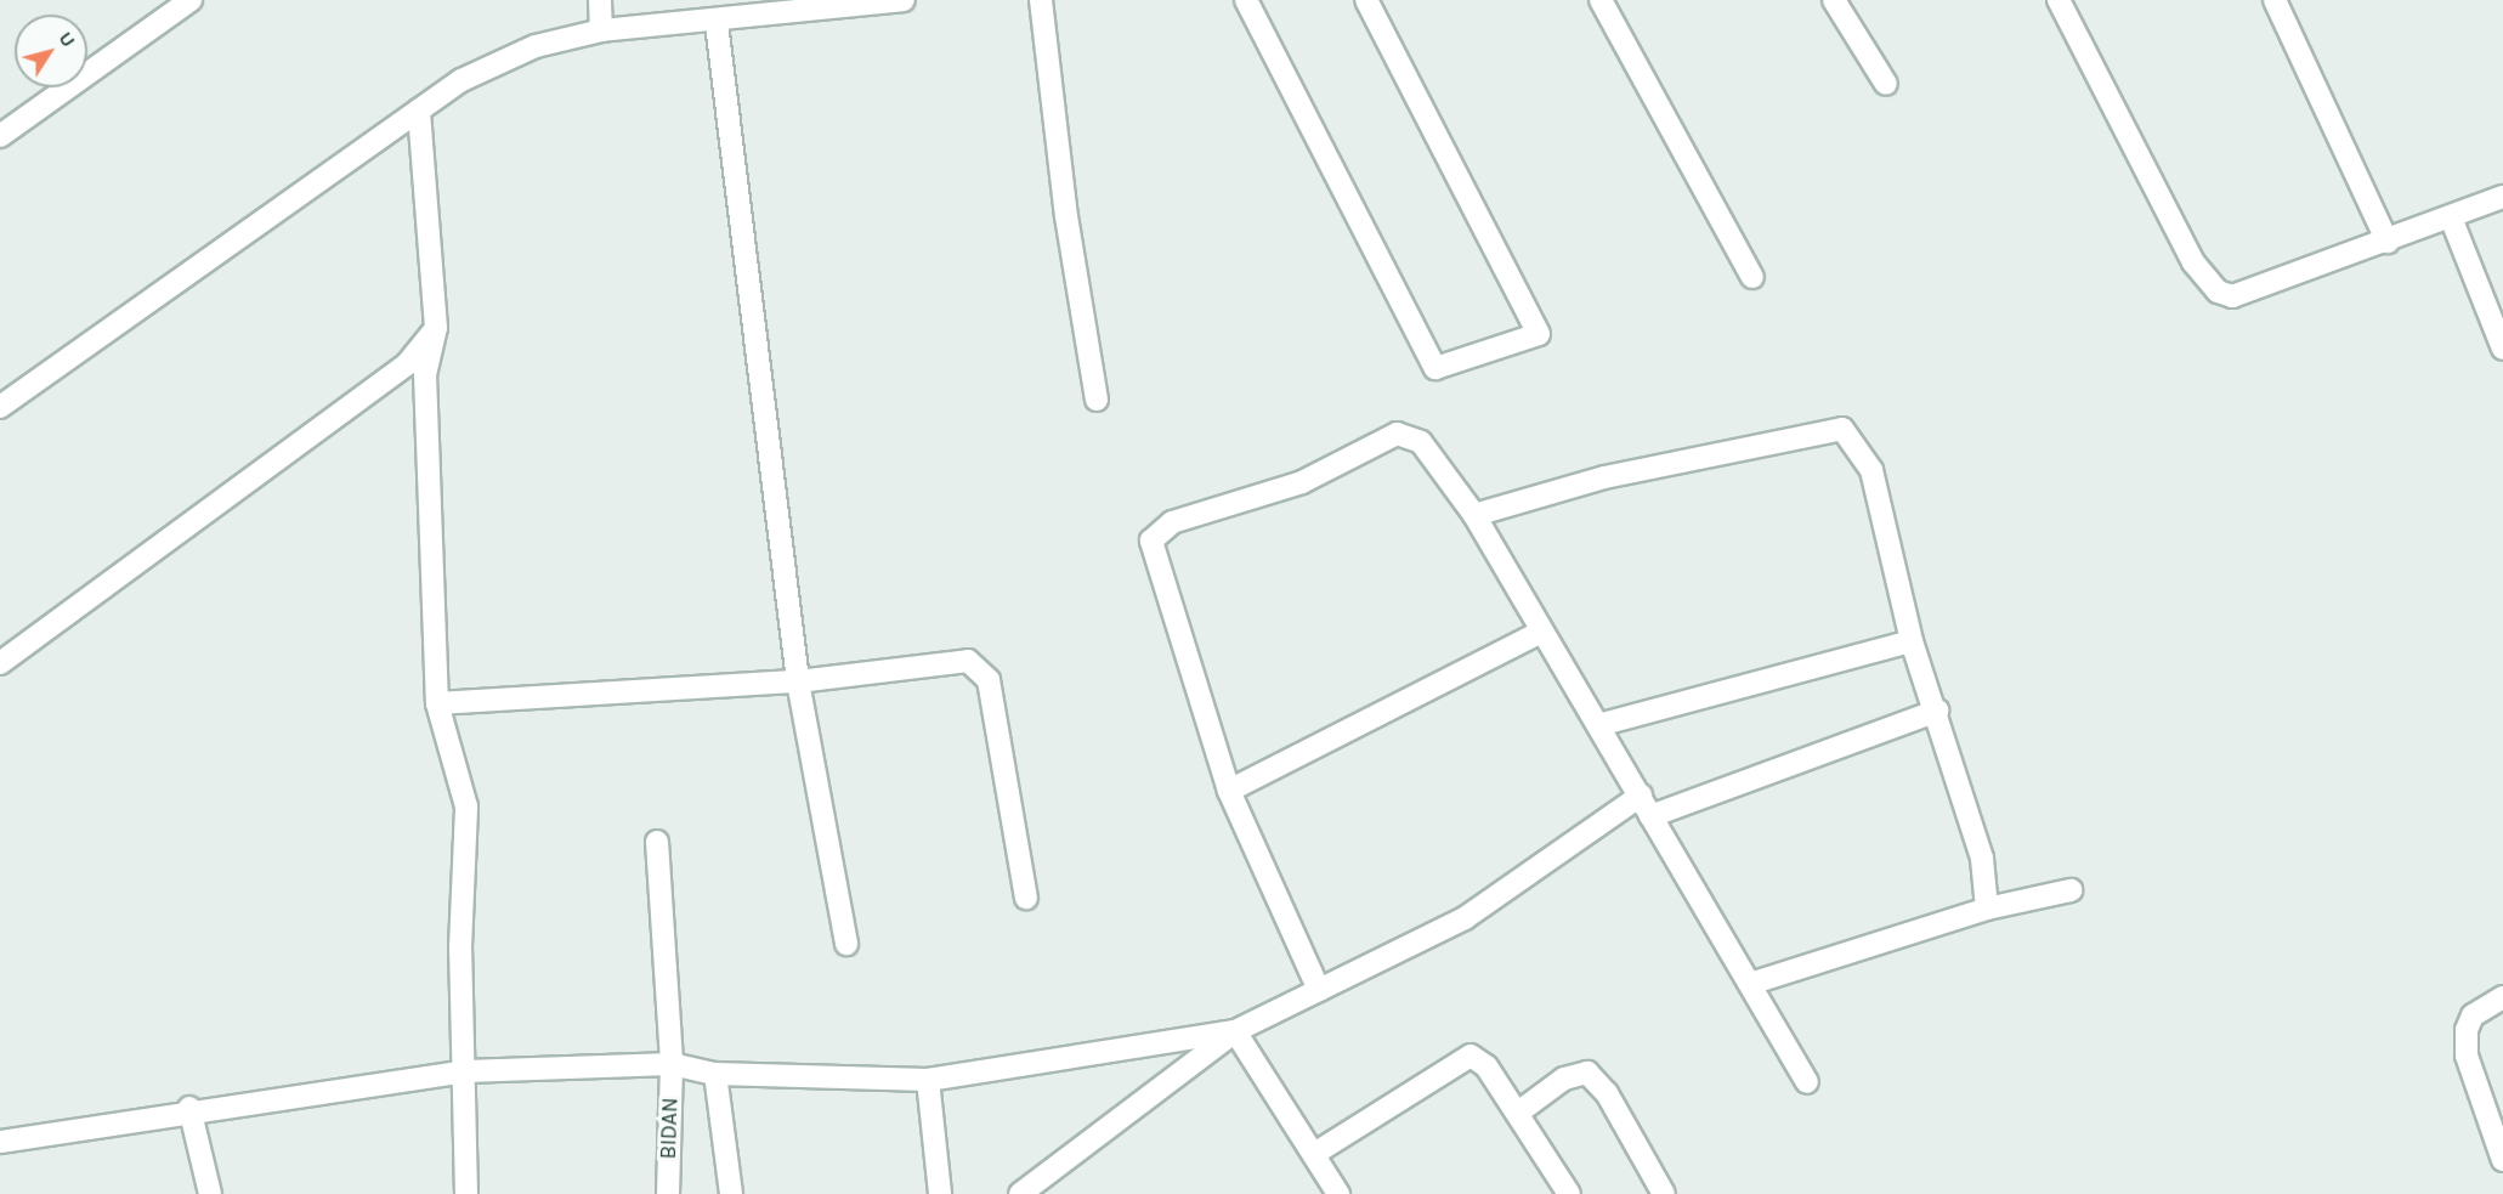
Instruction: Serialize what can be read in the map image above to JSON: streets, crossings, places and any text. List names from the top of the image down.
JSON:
{
  "streets": {
    "street": ["BIDAN"]
  },
  "north": "top right"
}
